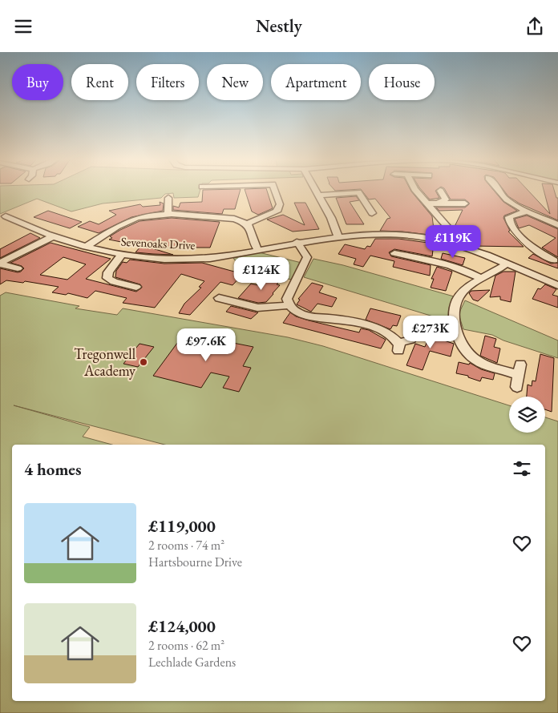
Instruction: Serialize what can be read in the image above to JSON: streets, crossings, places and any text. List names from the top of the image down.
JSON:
{
  "streets": {
    "street": ["Sevenoaks Drive"]
  },
  "places": ["Tregonwell Academy"],
  "page": {
    "header": "Nestly",
    "chip": [
      "Buy",
      "Rent",
      "Filters",
      "New",
      "Apartment",
      "House"
    ],
    "price": [
      "£119K",
      "£124K",
      "£273K",
      "£97.6K"
    ],
    "heading": "4 homes",
    "list": [
      {
        "name": "£119,000",
        "note": "2 rooms · 74 m² · Hartsbourne Drive"
      },
      {
        "name": "£124,000",
        "note": "2 rooms · 62 m² · Lechlade Gardens"
      }
    ]
  }
}
